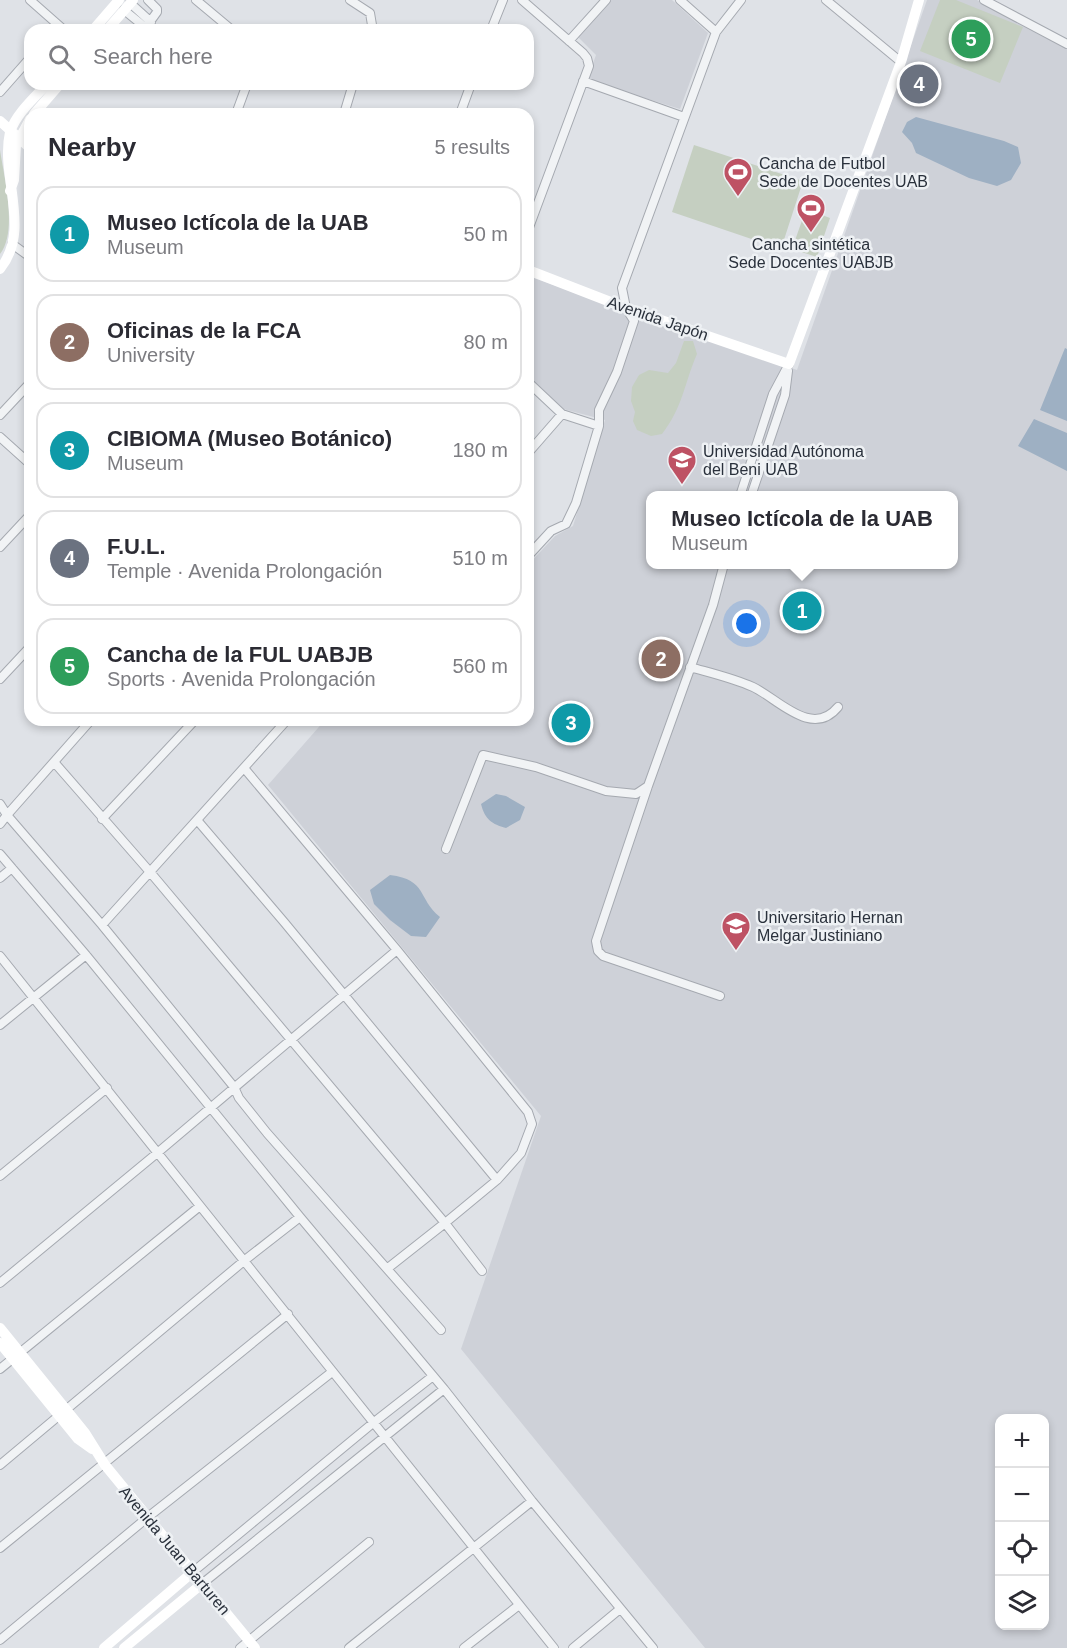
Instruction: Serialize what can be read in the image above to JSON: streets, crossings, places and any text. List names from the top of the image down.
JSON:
{
  "streets": {
    "street": ["Avenida Japón", "Avenida Juan Barturen"]
  },
  "places": {
    "sports": ["Cancha de Futbol Sede de Docentes UAB", "Cancha sintética Sede Docentes UABJB"],
    "school or university": ["Universidad Autónoma del Beni UAB", "Universitario Hernan Melgar Justiniano"]
  },
  "page": {
    "pins": [
      "5",
      "4",
      "1",
      "2",
      "3"
    ],
    "search": "Search here",
    "heading": ["Nearby", "5 results"],
    "list": [
      {
        "mark": "1",
        "name": "Museo Ictícola de la UAB",
        "note": "Museum",
        "value": "50 m"
      },
      {
        "mark": "2",
        "name": "Oficinas de la FCA",
        "note": "University",
        "value": "80 m"
      },
      {
        "mark": "3",
        "name": "CIBIOMA (Museo Botánico)",
        "note": "Museum",
        "value": "180 m"
      },
      {
        "mark": "4",
        "name": "F.U.L.",
        "note": "Temple · Avenida Prolongación",
        "value": "510 m"
      },
      {
        "mark": "5",
        "name": "Cancha de la FUL UABJB",
        "note": "Sports · Avenida Prolongación",
        "value": "560 m"
      }
    ],
    "popup": ["Museo Ictícola de la UAB", "Museum"],
    "map_buttons": ["+", "−"]
  }
}
